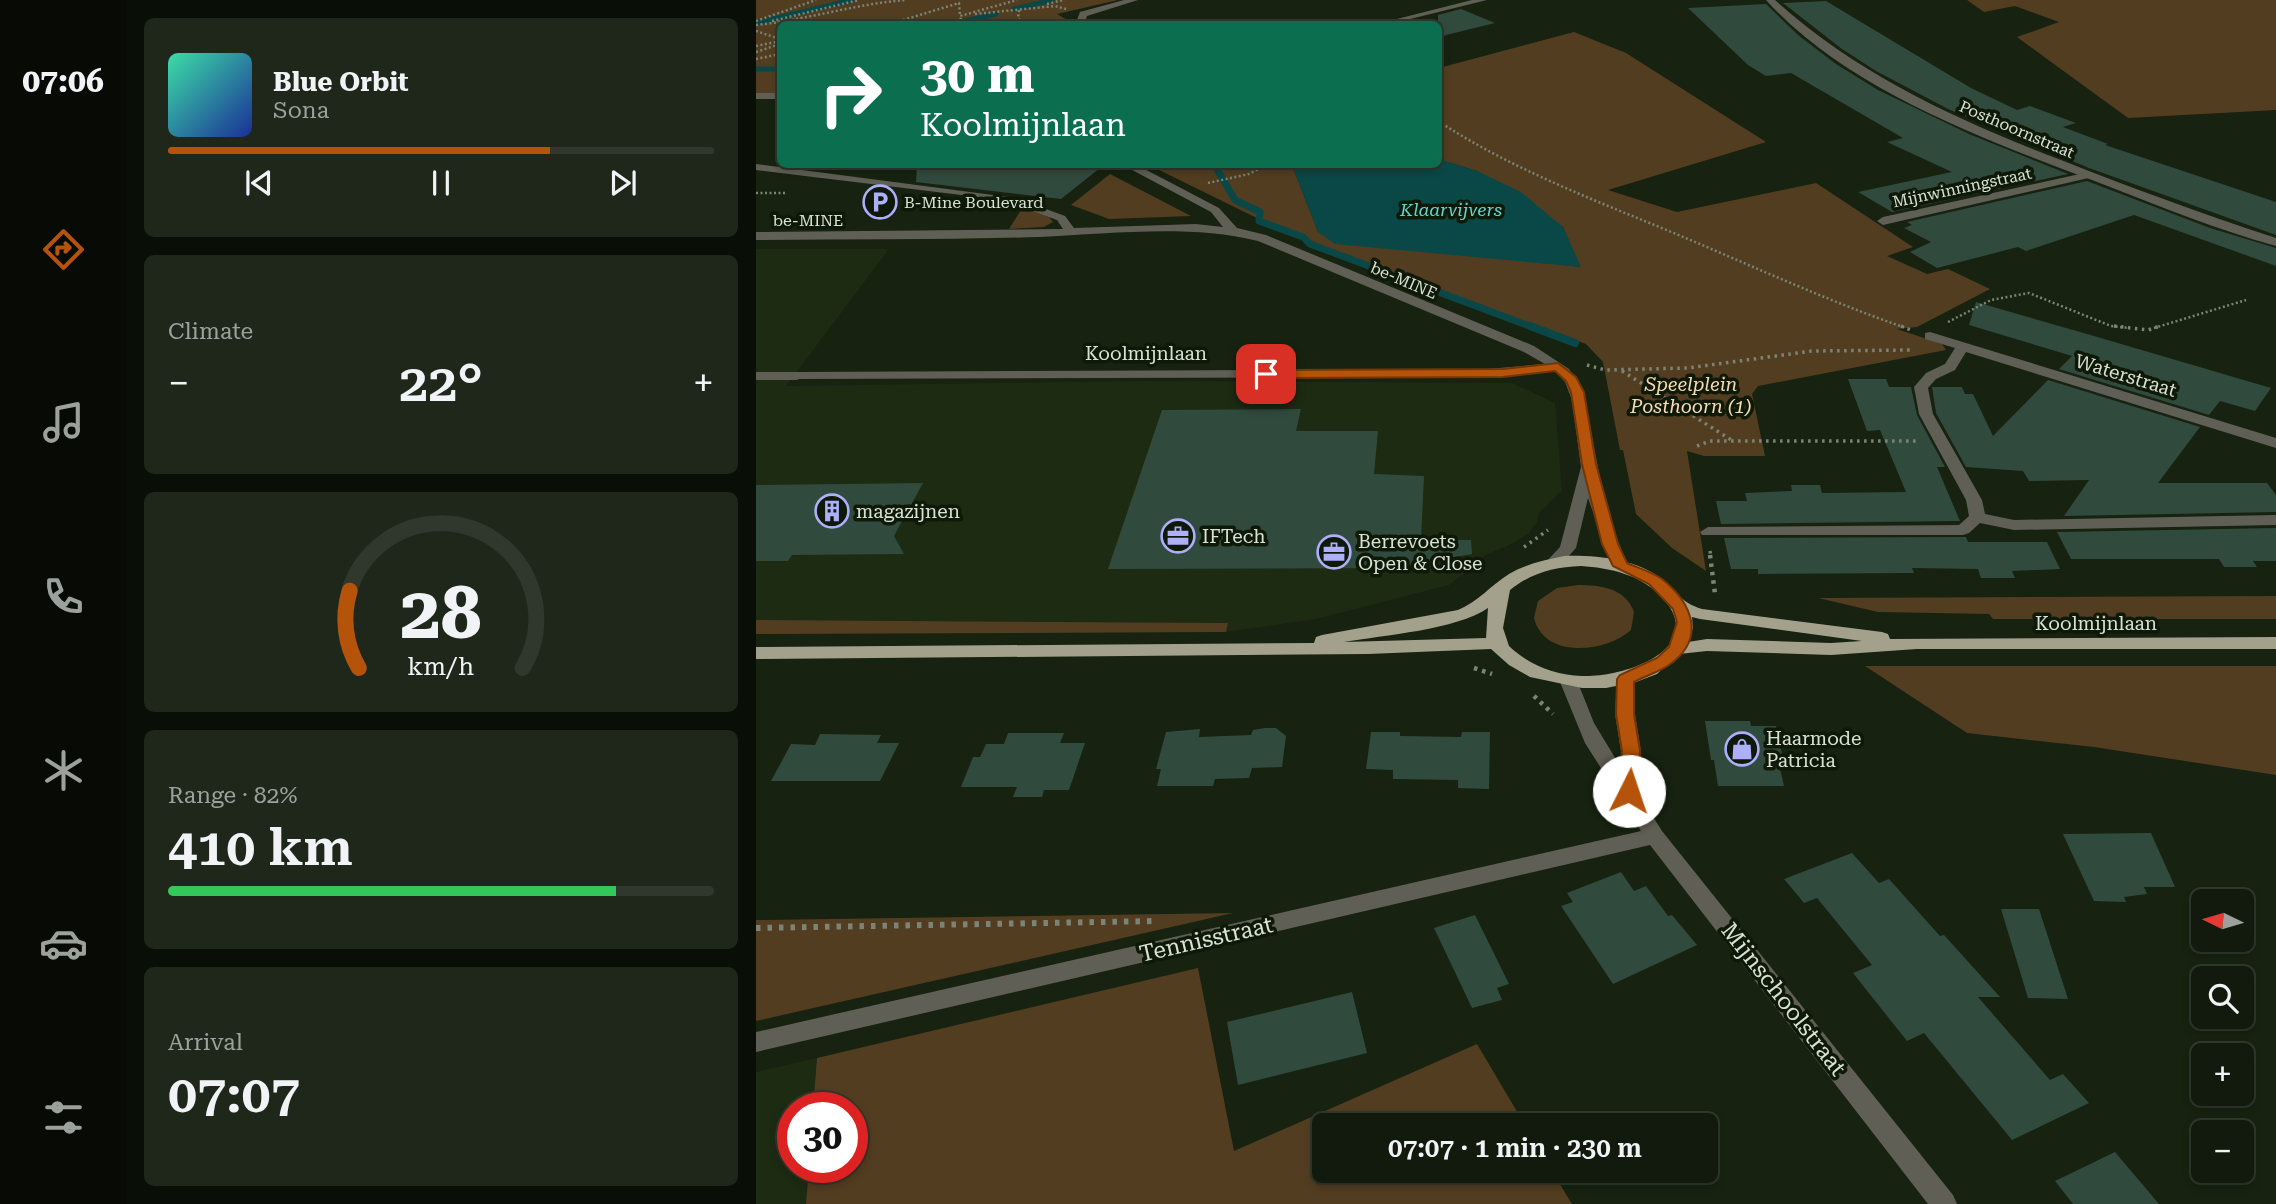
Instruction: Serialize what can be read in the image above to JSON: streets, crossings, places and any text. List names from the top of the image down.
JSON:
{
  "streets": {
    "main road": ["Koolmijnlaan"],
    "street": [
      "Posthoornstraat",
      "Mijnwinningstraat",
      "be-MINE",
      "Waterstraat",
      "Tennisstraat",
      "Mijnschoolstraat"
    ]
  },
  "crossings": [
    ["Posthoornstraat", "Mijnwinningstraat"],
    ["be-MINE", "Koolmijnlaan"],
    ["Koolmijnlaan", "Mijnschoolstraat"],
    ["Tennisstraat", "Mijnschoolstraat"]
  ],
  "water": ["Klaarvijvers"],
  "parks": ["Speelplein Posthoorn (1)"],
  "places": {
    "parking": ["B-Mine Boulevard"],
    "building": ["magazijnen"],
    "office": ["IFTech", "Berrevoets Open & Close"],
    "shop": ["Haarmode Patricia"]
  },
  "north": "left",
  "page": {
    "tabs": "07:06",
    "turn": ["30 m", "Koolmijnlaan"],
    "song": ["Blue Orbit", "Sona"],
    "tile": [
      "Climate",
      ["Range · 82%", "410 km"],
      ["Arrival", "07:07"]
    ],
    "heat": ["−", "22°", "+"],
    "map_buttons": ["+", "−"],
    "limit": "30",
    "trip": "07:07 · 1 min · 230 m",
    "gauge": ["28", "km/h"]
  }
}
